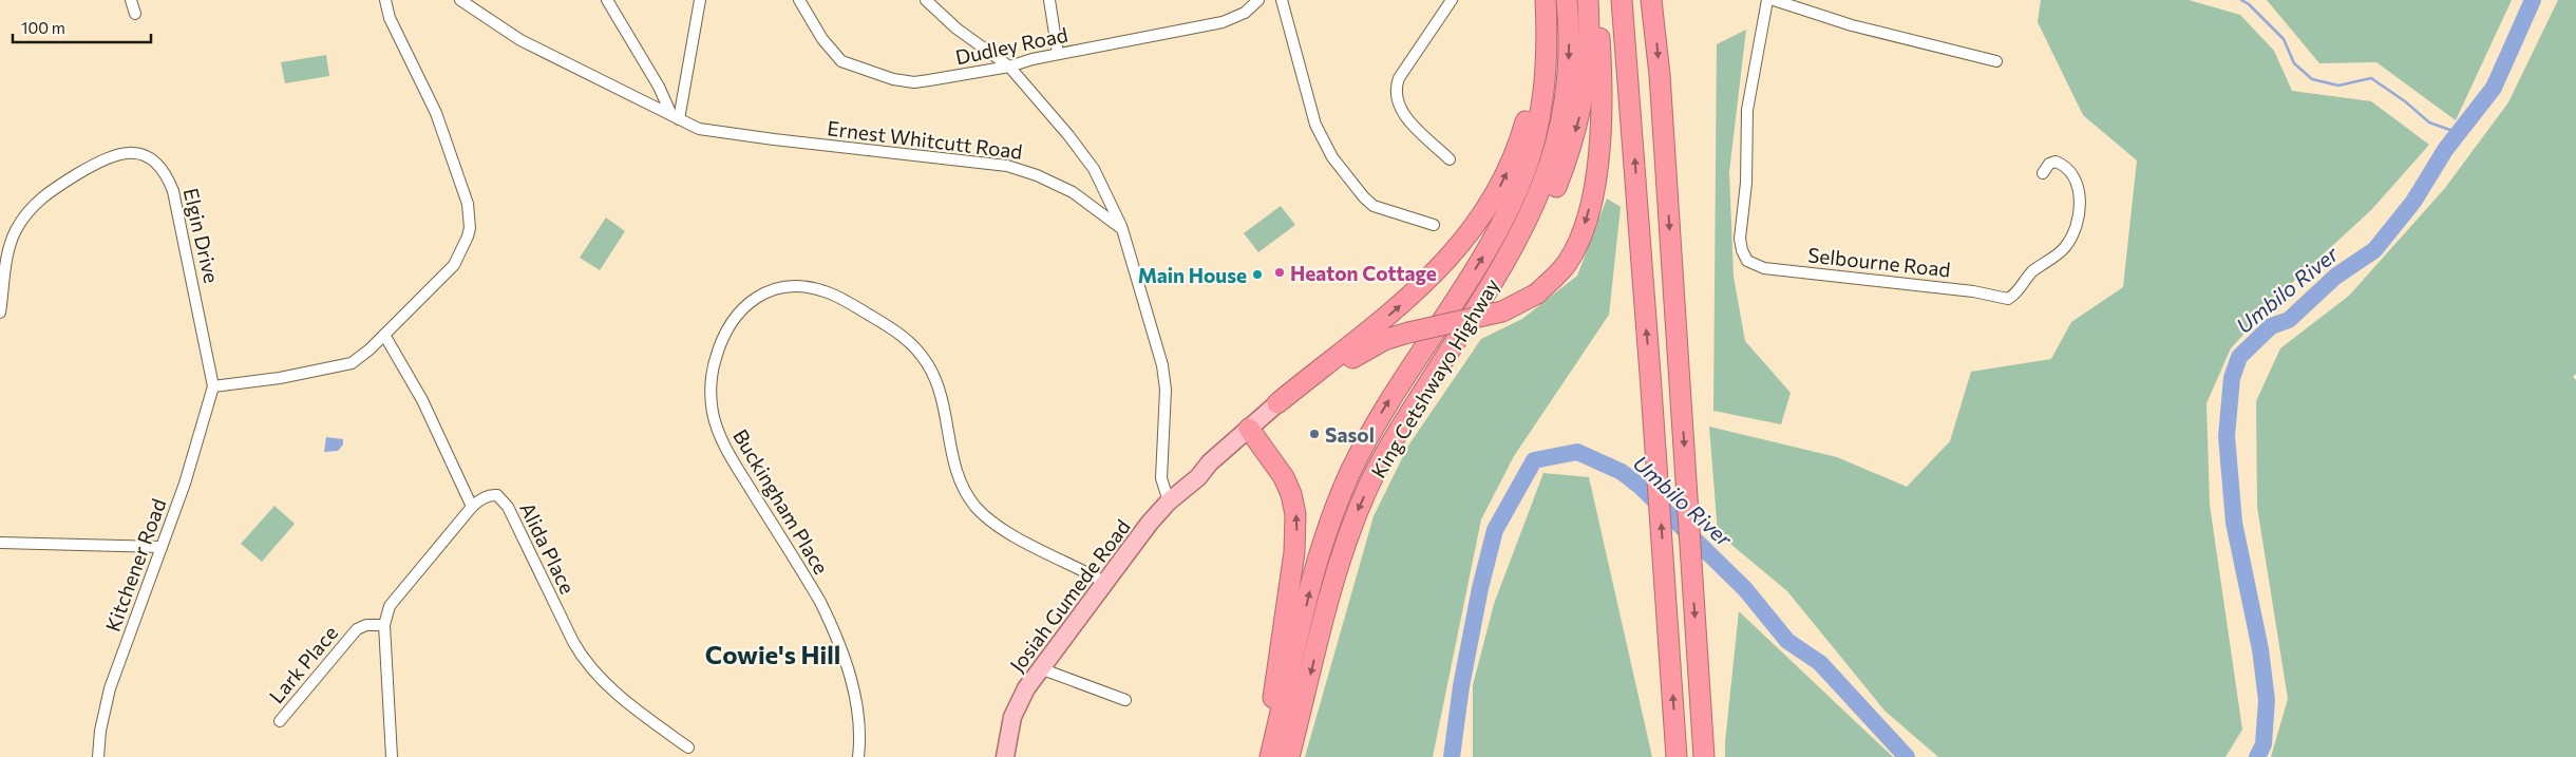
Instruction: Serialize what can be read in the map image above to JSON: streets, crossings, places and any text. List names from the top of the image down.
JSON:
{
  "streets": {
    "highway": ["King Cetshwayo Highway"],
    "main road": ["Josiah Gumede Road"],
    "street": [
      "Dudley Road",
      "Ernest Whitcutt Road",
      "Elgin Drive",
      "Selbourne Road",
      "Buckingham Place",
      "Alida Place",
      "Kitchener Road",
      "Lark Place"
    ]
  },
  "crossings": [
    ["Elgin Drive", "Kitchener Road"],
    ["Buckingham Place", "Josiah Gumede Road"],
    ["Alida Place", "Lark Place"]
  ],
  "districts": ["Cowie's Hill"],
  "water": ["Umbilo River"],
  "places": ["Heaton Cottage", "Main House", "Sasol"],
  "scale_bar": "100 m"
}
